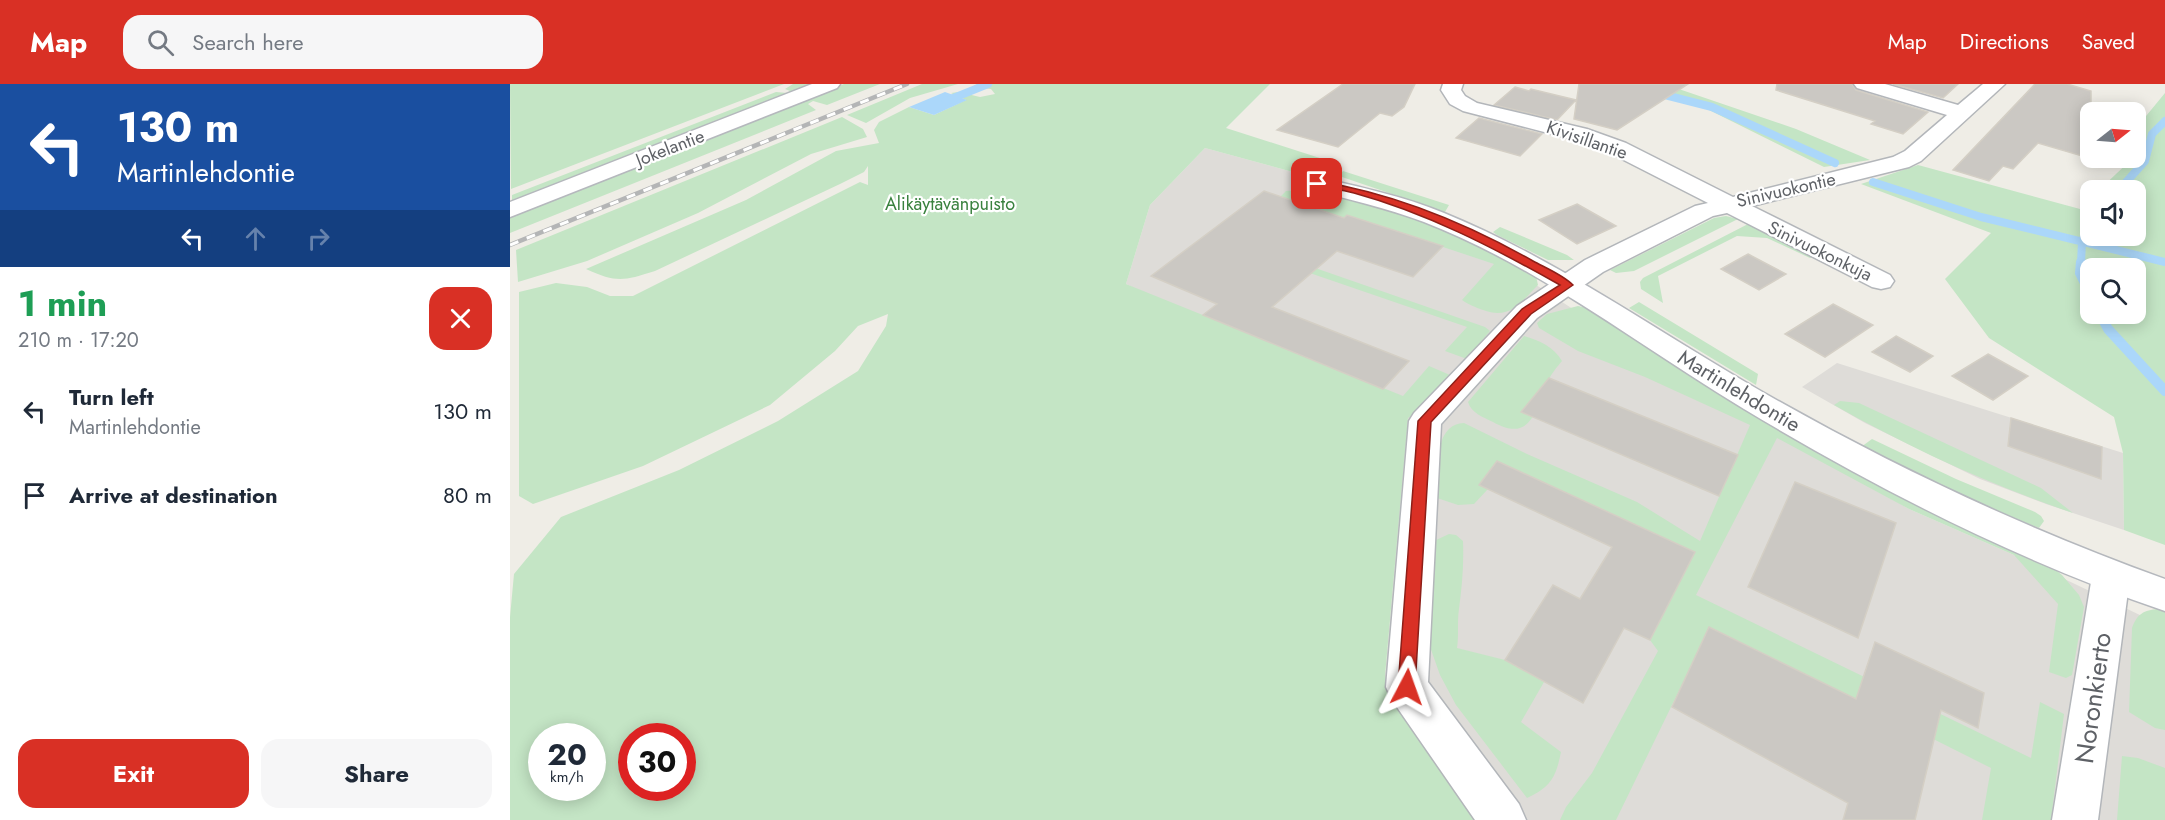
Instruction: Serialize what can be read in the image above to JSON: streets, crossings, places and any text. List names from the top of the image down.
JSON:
{
  "streets": {
    "street": [
      "Kivisillantie",
      "Jokelantie",
      "Sinivuokontie",
      "Sinivuokonkuja",
      "Martinlehdontie",
      "Noronkierto"
    ]
  },
  "crossings": [
    ["Kivisillantie", "Sinivuokontie"],
    ["Kivisillantie", "Sinivuokonkuja"],
    ["Sinivuokontie", "Sinivuokonkuja"],
    ["Sinivuokontie", "Martinlehdontie"],
    ["Martinlehdontie", "Noronkierto"]
  ],
  "parks": ["Alikäytävänpuisto"],
  "north": "right",
  "page": {
    "header": "Map",
    "search": "Search here",
    "nav": ["Map", "Directions", "Saved"],
    "turn": ["130 m", "Martinlehdontie"],
    "heading": ["1 min", "210 m · 17:20"],
    "list": [
      {
        "name": "Turn left",
        "note": "Martinlehdontie",
        "value": "130 m"
      },
      {
        "name": "Arrive at destination",
        "value": "80 m"
      }
    ],
    "speed": "20 km/h",
    "limit": "30",
    "buttons": ["Exit", "Share"]
  }
}
